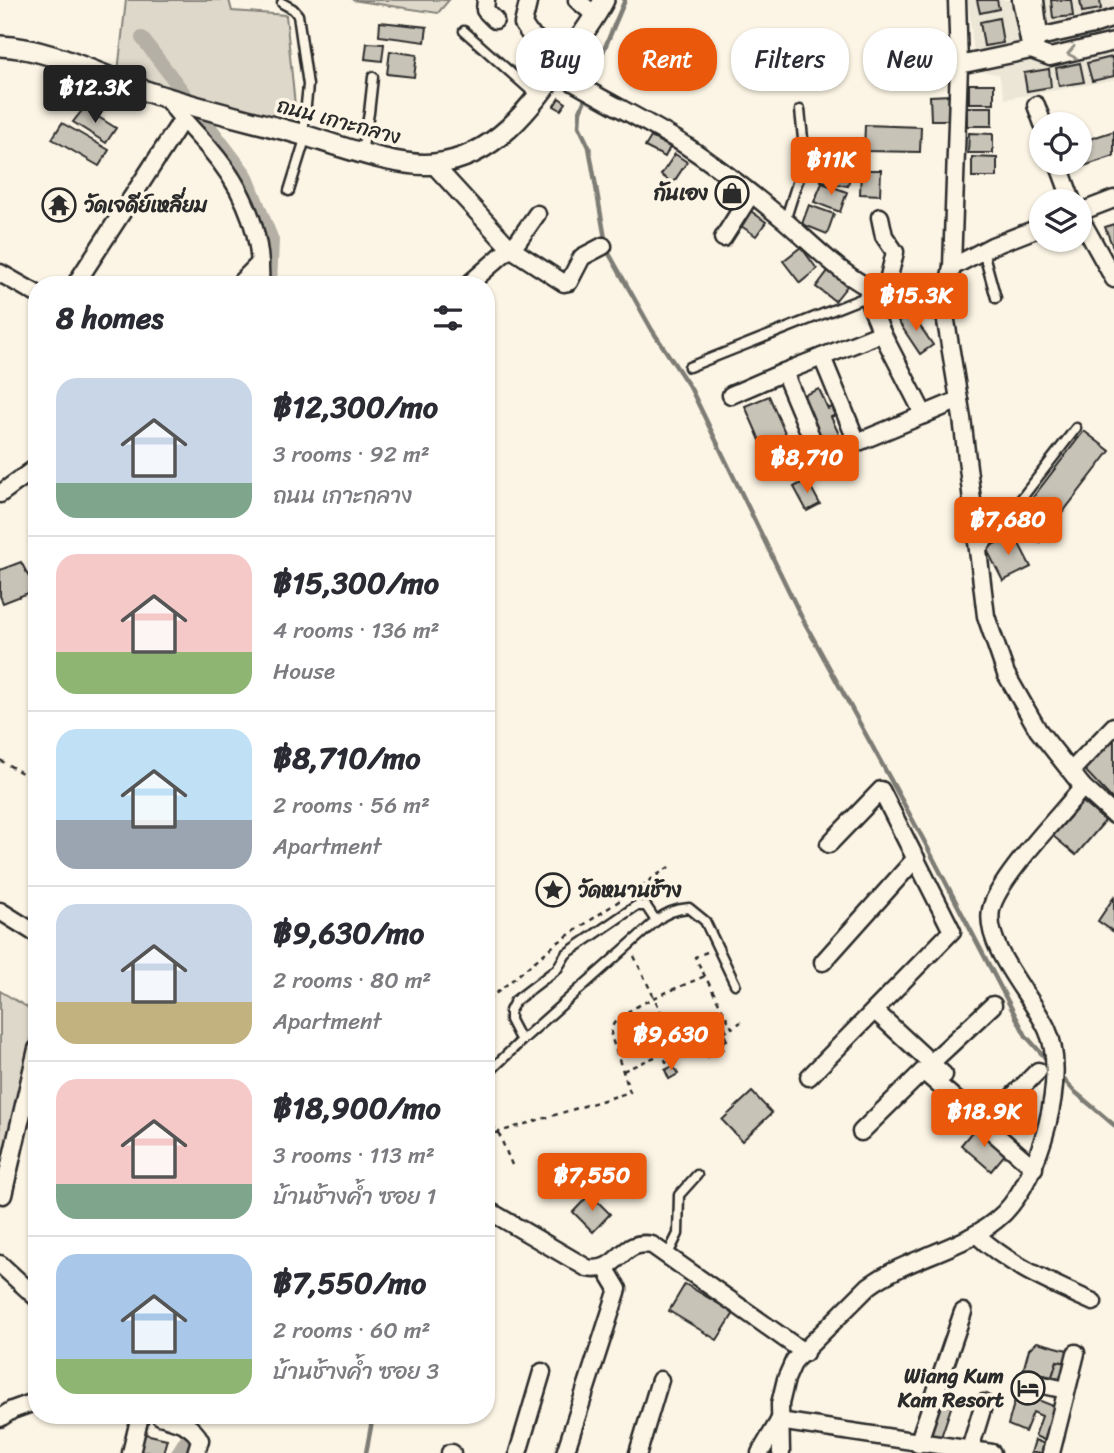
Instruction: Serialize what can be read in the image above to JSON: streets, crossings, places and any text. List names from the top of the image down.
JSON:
{
  "streets": {
    "street": ["ถนน เกาะกลาง"]
  },
  "places": {
    "shop": ["กันเอง"],
    "temple": ["วัดเจดีย์เหลี่ยม"],
    "place": ["วัดหนานช้าง"],
    "hotel": ["Wiang Kum Kam Resort"]
  },
  "page": {
    "chip": [
      "Buy",
      "Rent",
      "Filters",
      "New"
    ],
    "price": [
      "฿12.3K",
      "฿11K",
      "฿15.3K",
      "฿8,710",
      "฿7,680",
      "฿9,630",
      "฿18.9K",
      "฿7,550"
    ],
    "heading": "8 homes",
    "list": [
      {
        "name": "฿12,300/mo",
        "note": "3 rooms · 92 m² · ถนน เกาะกลาง"
      },
      {
        "name": "฿15,300/mo",
        "note": "4 rooms · 136 m² · House"
      },
      {
        "name": "฿8,710/mo",
        "note": "2 rooms · 56 m² · Apartment"
      },
      {
        "name": "฿9,630/mo",
        "note": "2 rooms · 80 m² · Apartment"
      },
      {
        "name": "฿18,900/mo",
        "note": "3 rooms · 113 m² · บ้านช้างค้ำ ซอย 1"
      },
      {
        "name": "฿7,550/mo",
        "note": "2 rooms · 60 m² · บ้านช้างค้ำ ซอย 3"
      }
    ]
  }
}
